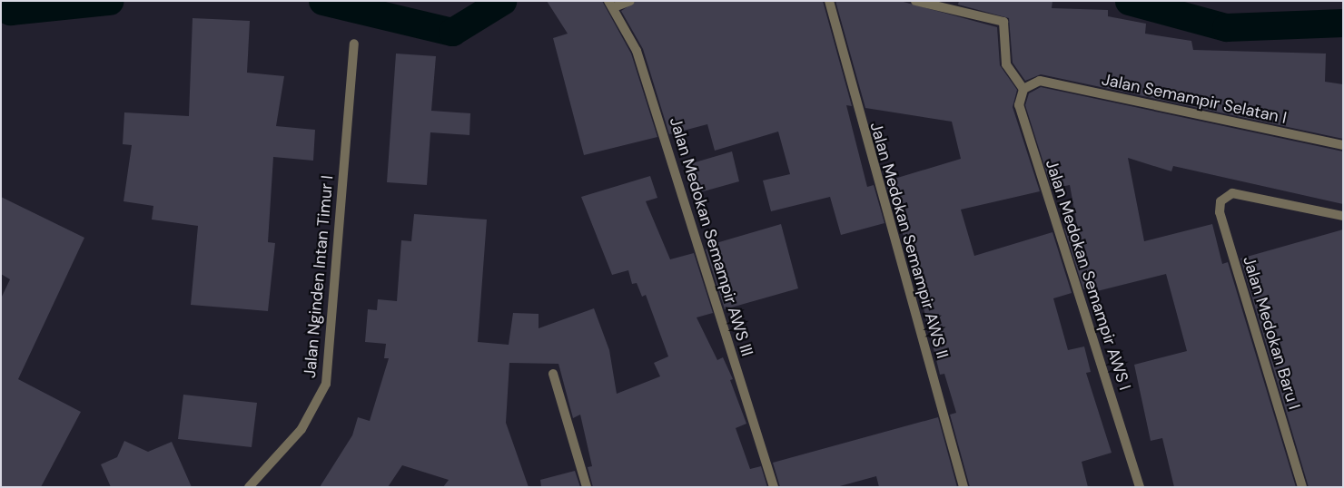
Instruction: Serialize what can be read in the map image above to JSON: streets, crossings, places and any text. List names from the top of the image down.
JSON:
{
  "streets": {
    "street": [
      "Jalan Semampir Selatan I",
      "Jalan Medokan Semampir AWS III",
      "Jalan Medokan Semampir AWS II",
      "Jalan Medokan Semampir AWS I",
      "Jalan Nginden Intan Timur I",
      "Jalan Medokan Baru I"
    ]
  },
  "crossings": [
    ["Jalan Semampir Selatan I", "Jalan Medokan Semampir AWS I"]
  ]
}
